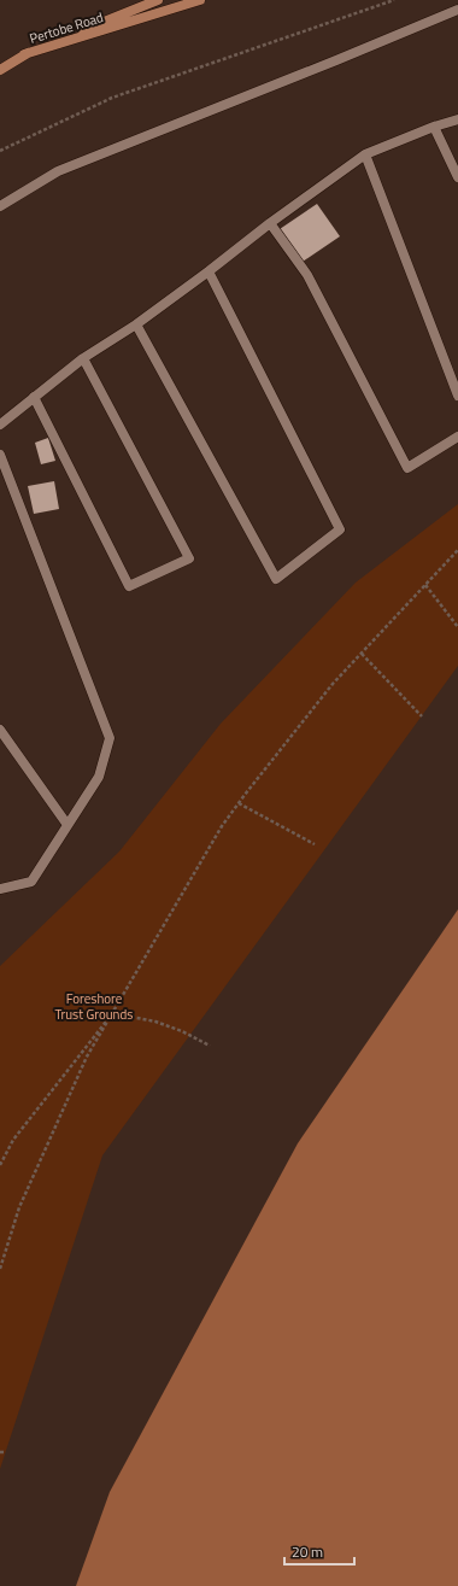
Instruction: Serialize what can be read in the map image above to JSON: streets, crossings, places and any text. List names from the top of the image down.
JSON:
{
  "streets": {
    "street": ["Pertobe Road"]
  },
  "parks": ["Foreshore Trust Grounds"],
  "scale_bar": "20 m"
}
